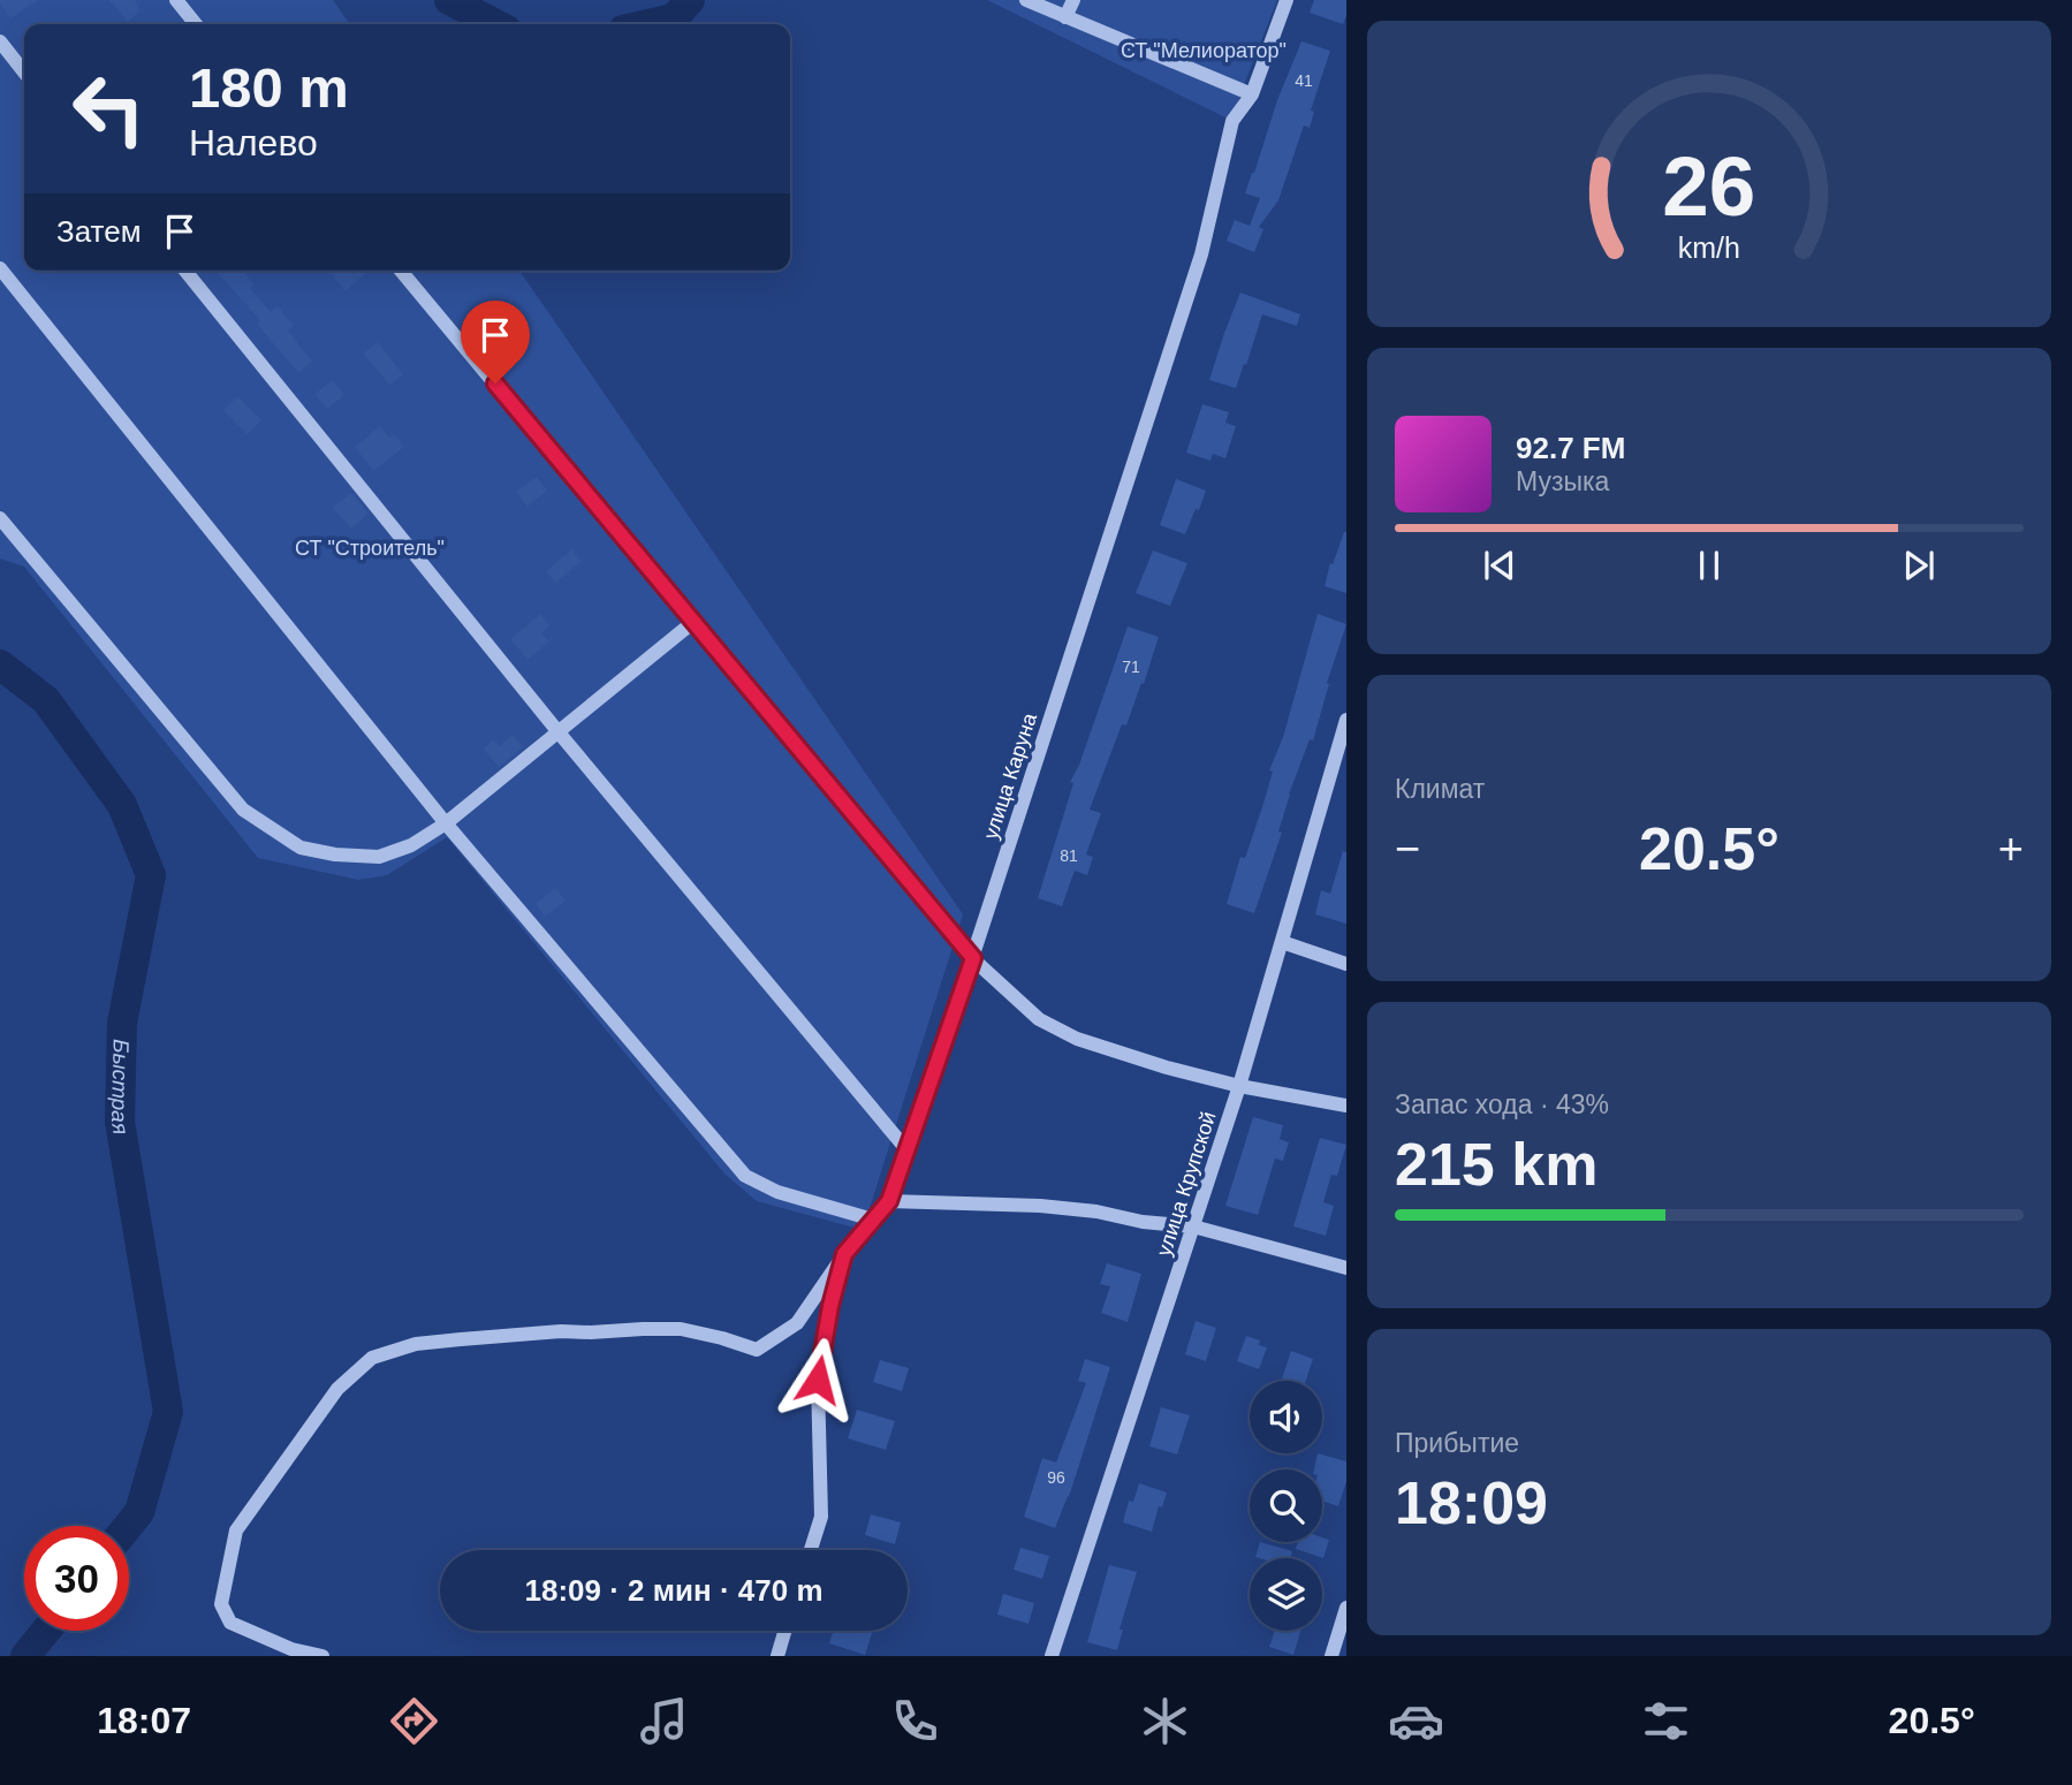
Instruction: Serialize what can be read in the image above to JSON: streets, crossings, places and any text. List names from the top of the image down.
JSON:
{
  "streets": {
    "street": ["улица Каруна", "улица Крупской"]
  },
  "water": ["Быстрая"],
  "parks": ["СТ \"Мелиоратор\"", "СТ \"Строитель\""],
  "house_numbers": [
    "41",
    "71",
    "81",
    "96"
  ],
  "page": {
    "turn": ["180 m", "Налево"],
    "then": "Затем",
    "song": ["92.7 FM", "Музыка"],
    "tile": [
      "Климат",
      ["Запас хода · 43%", "215 km"],
      ["Прибытие", "18:09"]
    ],
    "heat": ["−", "20.5°", "+"],
    "limit": "30",
    "trip": "18:09 · 2 мин · 470 m",
    "tabs": ["18:07", "20.5°"],
    "gauge": ["26", "km/h"]
  }
}
